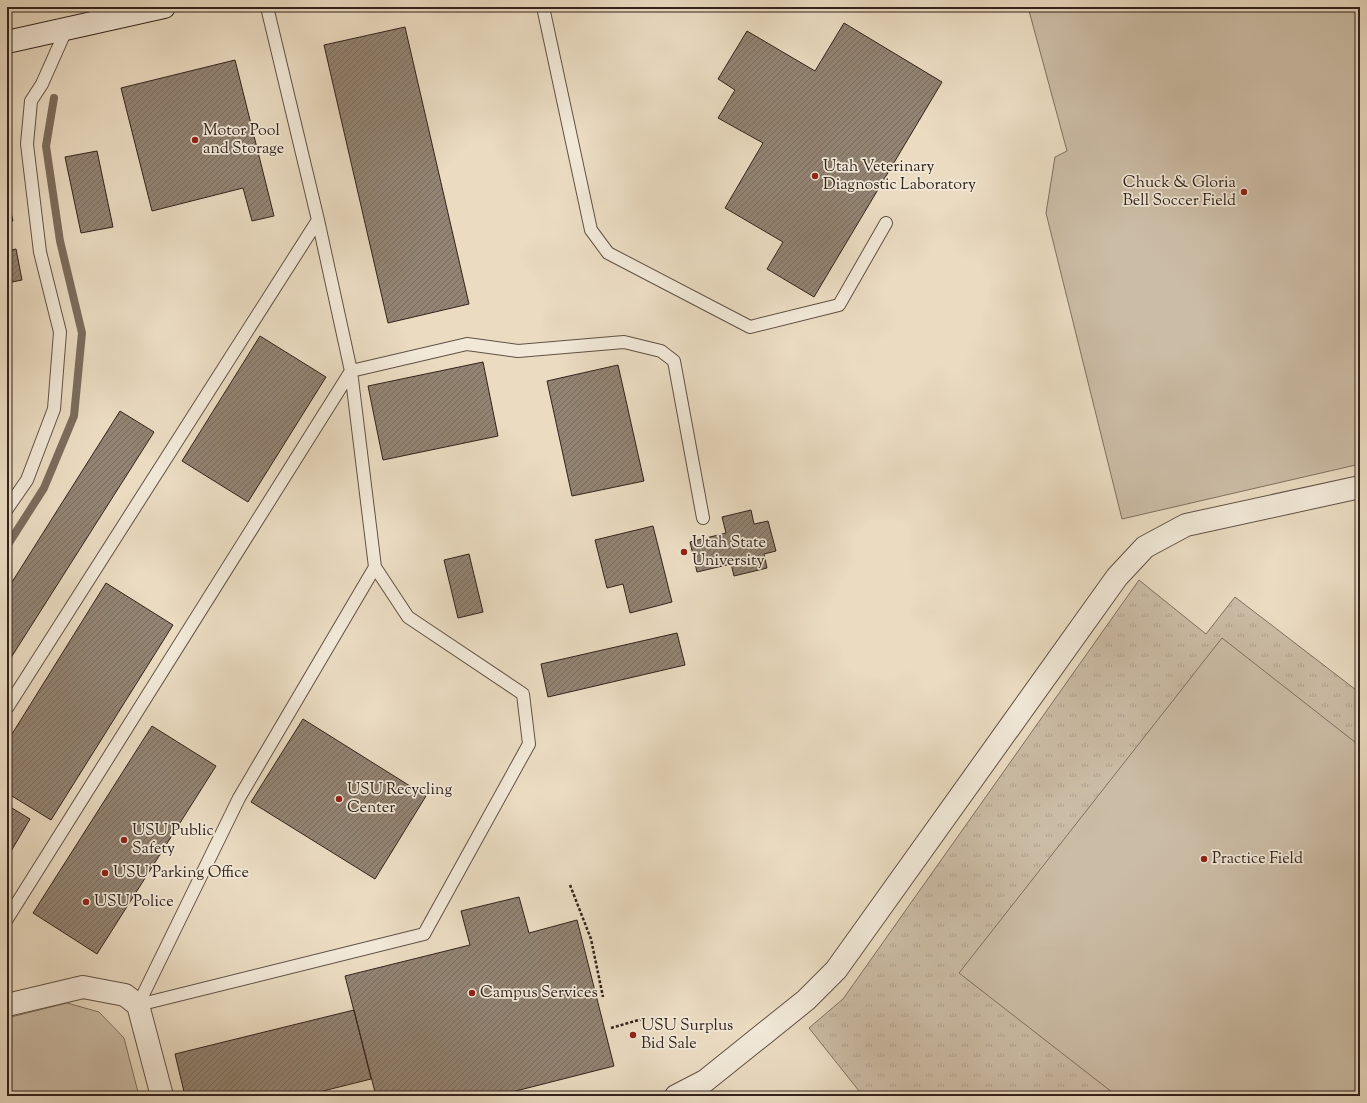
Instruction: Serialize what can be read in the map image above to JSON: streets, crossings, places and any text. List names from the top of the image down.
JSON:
{
  "places": [
    "Motor Pool and Storage",
    "Utah Veterinary Diagnostic Laboratory",
    "Chuck & Gloria Bell Soccer Field",
    "Utah State University",
    "USU Recycling Center",
    "USU Public Safety",
    "Practice Field",
    "USU Parking Office",
    "USU Police",
    "Campus Services",
    "USU Surplus Bid Sale"
  ]
}
